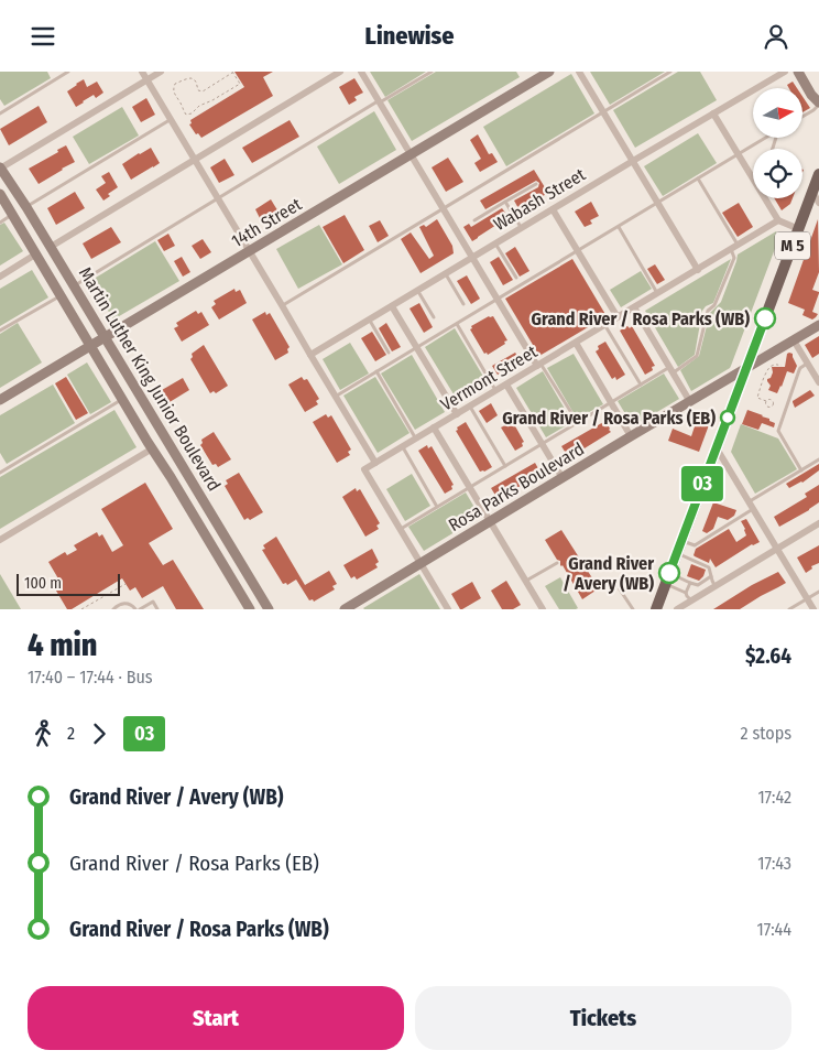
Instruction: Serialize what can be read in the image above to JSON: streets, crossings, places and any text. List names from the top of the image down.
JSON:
{
  "streets": {
    "main road": ["M 5"],
    "street": [
      "Wabash Street",
      "14th Street",
      "Vermont Street",
      "Martin Luther King Junior Boulevard",
      "Rosa Parks Boulevard"
    ]
  },
  "crossings": [
    ["14th Street", "Martin Luther King Junior Boulevard"],
    ["M 5", "Rosa Parks Boulevard"]
  ],
  "places": ["Grand River / Rosa Parks (WB)", "Grand River / Rosa Parks (EB)", "Grand River / Avery (WB)"],
  "lines": ["bus line 03"],
  "scale_bar": "100 m",
  "north": "right",
  "page": {
    "header": "Linewise",
    "on_map": "03",
    "scale": "100 m",
    "heading": ["4 min", "17:40 – 17:44 · Bus", "$2.64"],
    "legs": ["2", "03", "2 stops"],
    "list": [
      {
        "name": "Grand River / Avery (WB)",
        "value": "17:42"
      },
      {
        "name": "Grand River / Rosa Parks (EB)",
        "value": "17:43"
      },
      {
        "name": "Grand River / Rosa Parks (WB)",
        "value": "17:44"
      }
    ],
    "buttons": ["Start", "Tickets"]
  }
}
